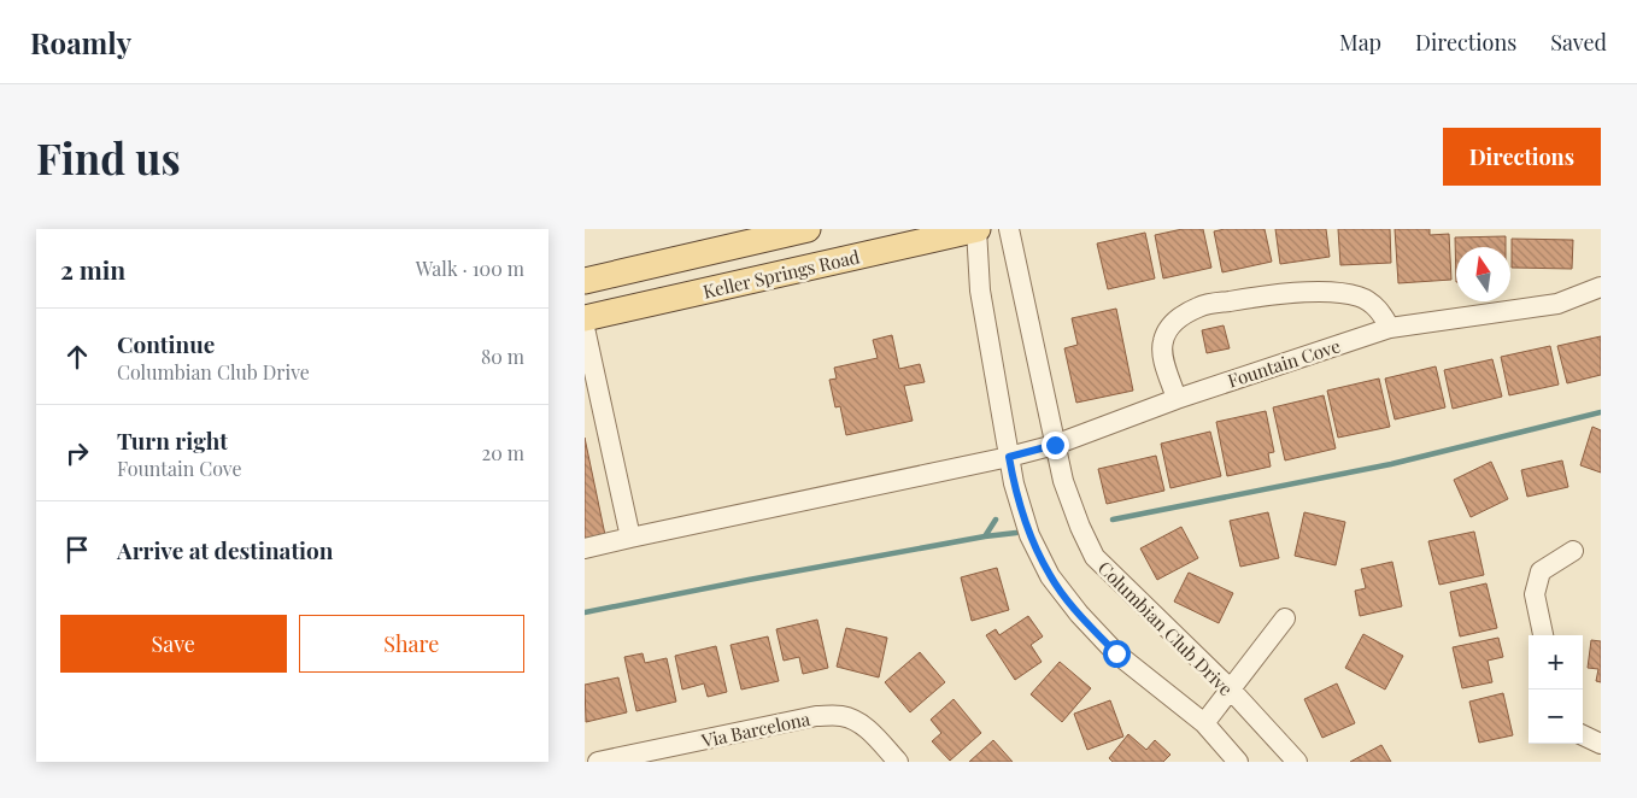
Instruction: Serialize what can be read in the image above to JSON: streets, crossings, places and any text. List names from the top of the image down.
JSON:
{
  "streets": {
    "main road": ["Keller Springs Road"],
    "street": ["Fountain Cove", "Columbian Club Drive", "Via Barcelona"]
  },
  "crossings": [
    ["Fountain Cove", "Columbian Club Drive"]
  ],
  "north": "top",
  "page": {
    "header": "Roamly",
    "nav": ["Map", "Directions", "Saved"],
    "buttons": [
      "Directions",
      ["Save", "Share"]
    ],
    "title": "Find us",
    "heading": ["2 min", "Walk · 100 m"],
    "list": [
      ["Continue", "Columbian Club Drive", "80 m"],
      ["Turn right", "Fountain Cove", "20 m"],
      "Arrive at destination"
    ],
    "map_buttons": ["+", "−"]
  }
}
